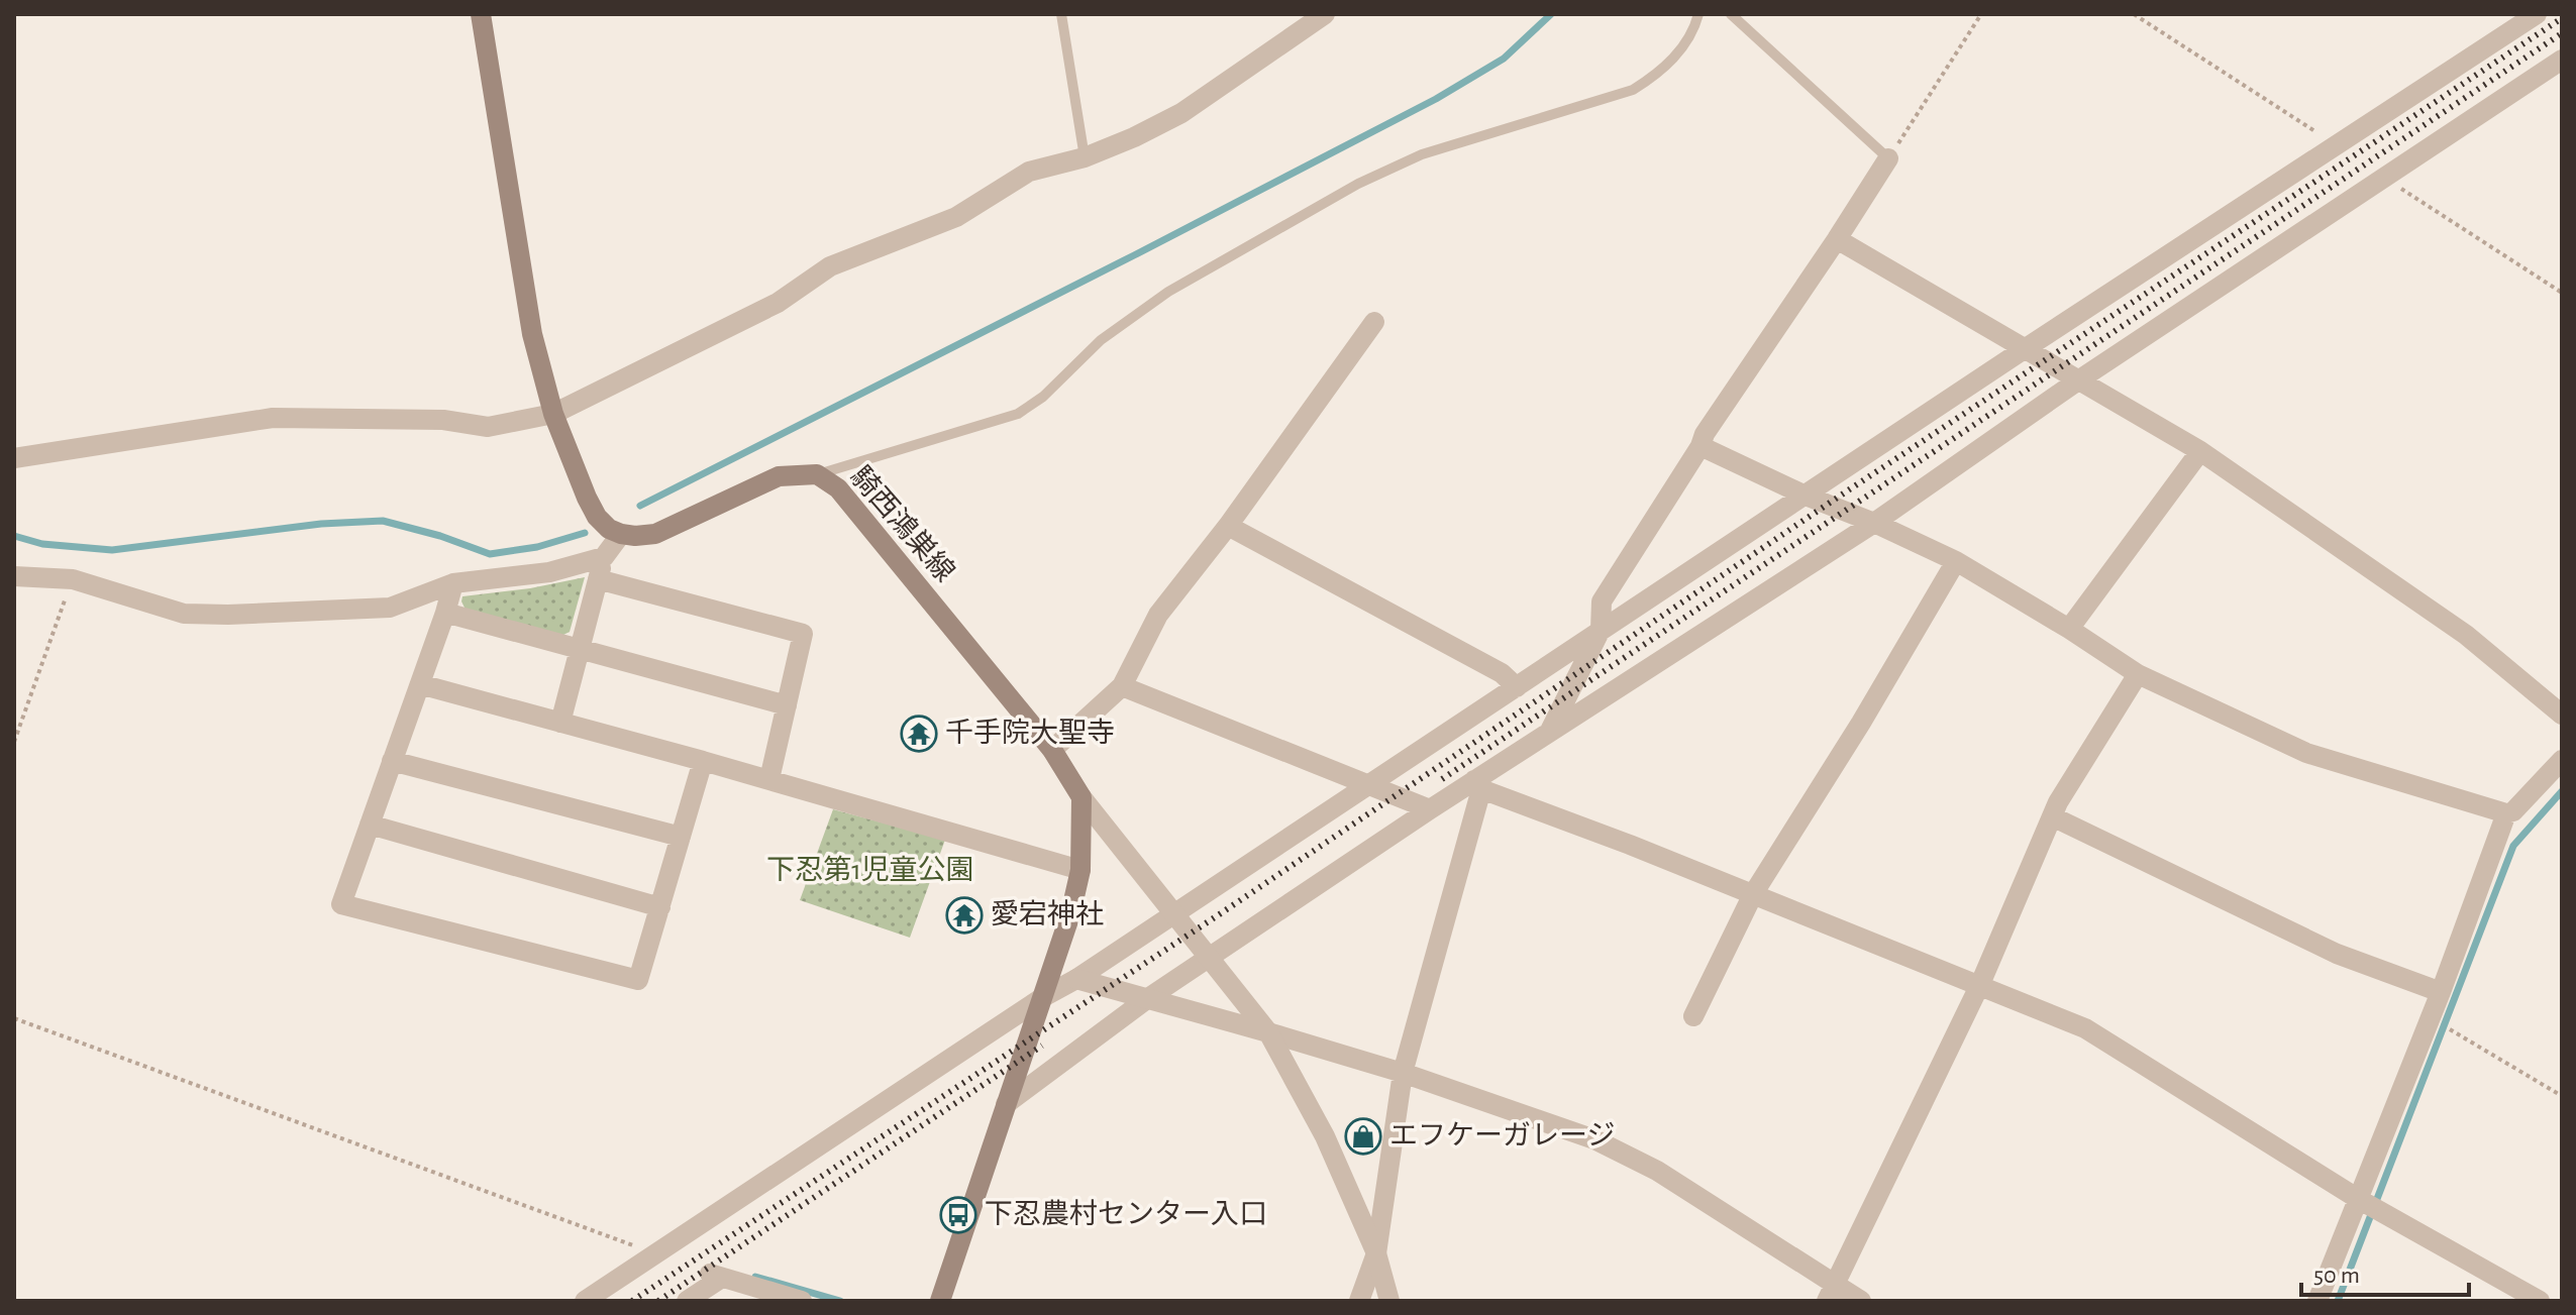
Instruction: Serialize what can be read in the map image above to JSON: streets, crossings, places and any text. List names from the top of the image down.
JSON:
{
  "streets": {
    "main road": ["騎西鴻巣線"]
  },
  "parks": ["下忍第1児童公園"],
  "places": {
    "temple": ["千手院大聖寺", "愛宕神社"],
    "shop": ["エフケーガレージ"],
    "bus stop": ["下忍農村センター入口"]
  },
  "scale_bar": "50 m"
}
